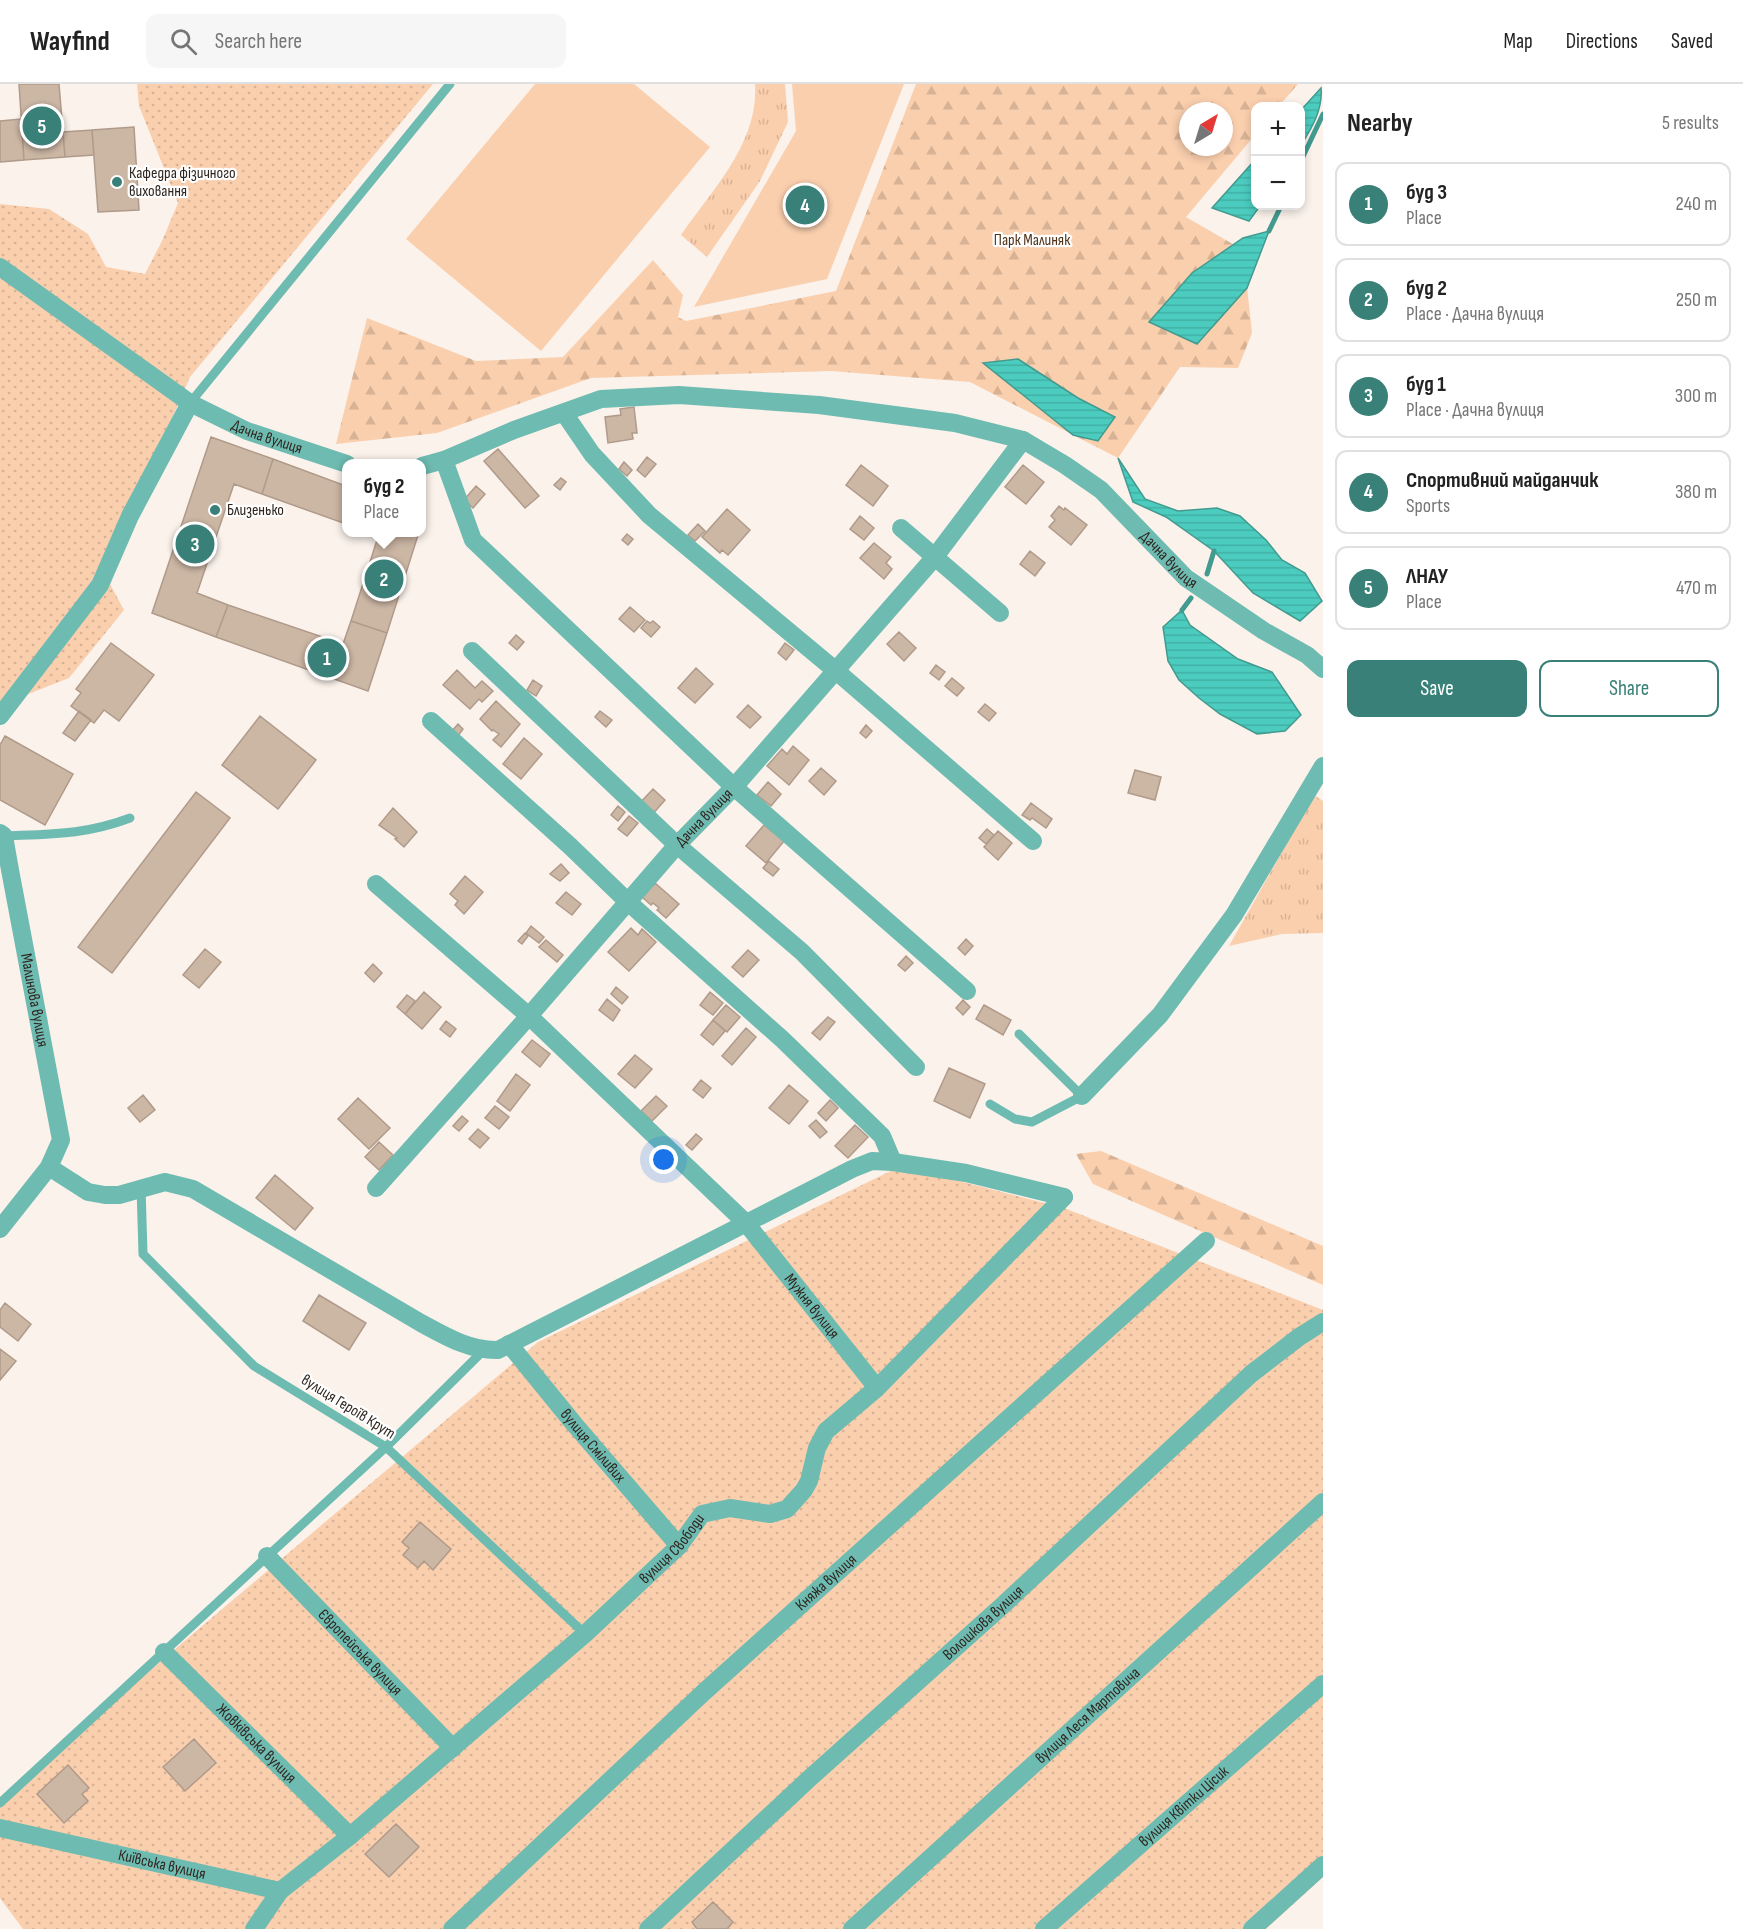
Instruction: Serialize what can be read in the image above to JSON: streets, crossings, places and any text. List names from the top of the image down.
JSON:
{
  "streets": {
    "street": [
      "Дачна вулиця",
      "Малинова вулиця",
      "Мужня вулиця",
      "вулиця Сміливих",
      "вулиця Свободи",
      "Княжа вулиця",
      "Волошкова вулиця",
      "Європейська вулиця",
      "вулиця Леся Мартовича",
      "Жовківська вулиця",
      "вулиця Квітки Цісик",
      "Київська вулиця"
    ],
    "lane": ["вулиця Героїв Крут"]
  },
  "crossings": [
    ["Дачна вулиця", "Мужня вулиця"],
    ["Мужня вулиця", "вулиця Свободи"],
    ["вулиця Героїв Крут", "вулиця Свободи"],
    ["вулиця Сміливих", "вулиця Свободи"],
    ["вулиця Свободи", "Європейська вулиця"],
    ["вулиця Свободи", "Жовківська вулиця"],
    ["вулиця Свободи", "Київська вулиця"]
  ],
  "parks": ["Парк Малиняк"],
  "places": ["Кафедра фізичного виховання", "Близенько"],
  "north": "top right",
  "page": {
    "header": "Wayfind",
    "search": "Search here",
    "nav": ["Map", "Directions", "Saved"],
    "heading": ["Nearby", "5 results"],
    "map_buttons": ["+", "−"],
    "pins": [
      "5",
      "4",
      "3",
      "2",
      "1"
    ],
    "list": [
      {
        "mark": "1",
        "name": "буд 3",
        "note": "Place",
        "value": "240 m"
      },
      {
        "mark": "2",
        "name": "буд 2",
        "note": "Place · Дачна вулиця",
        "value": "250 m"
      },
      {
        "mark": "3",
        "name": "буд 1",
        "note": "Place · Дачна вулиця",
        "value": "300 m"
      },
      {
        "mark": "4",
        "name": "Спортивний майданчик",
        "note": "Sports",
        "value": "380 m"
      },
      {
        "mark": "5",
        "name": "ЛНАУ",
        "note": "Place",
        "value": "470 m"
      }
    ],
    "popup": ["буд 2", "Place"],
    "buttons": ["Save", "Share"]
  }
}
